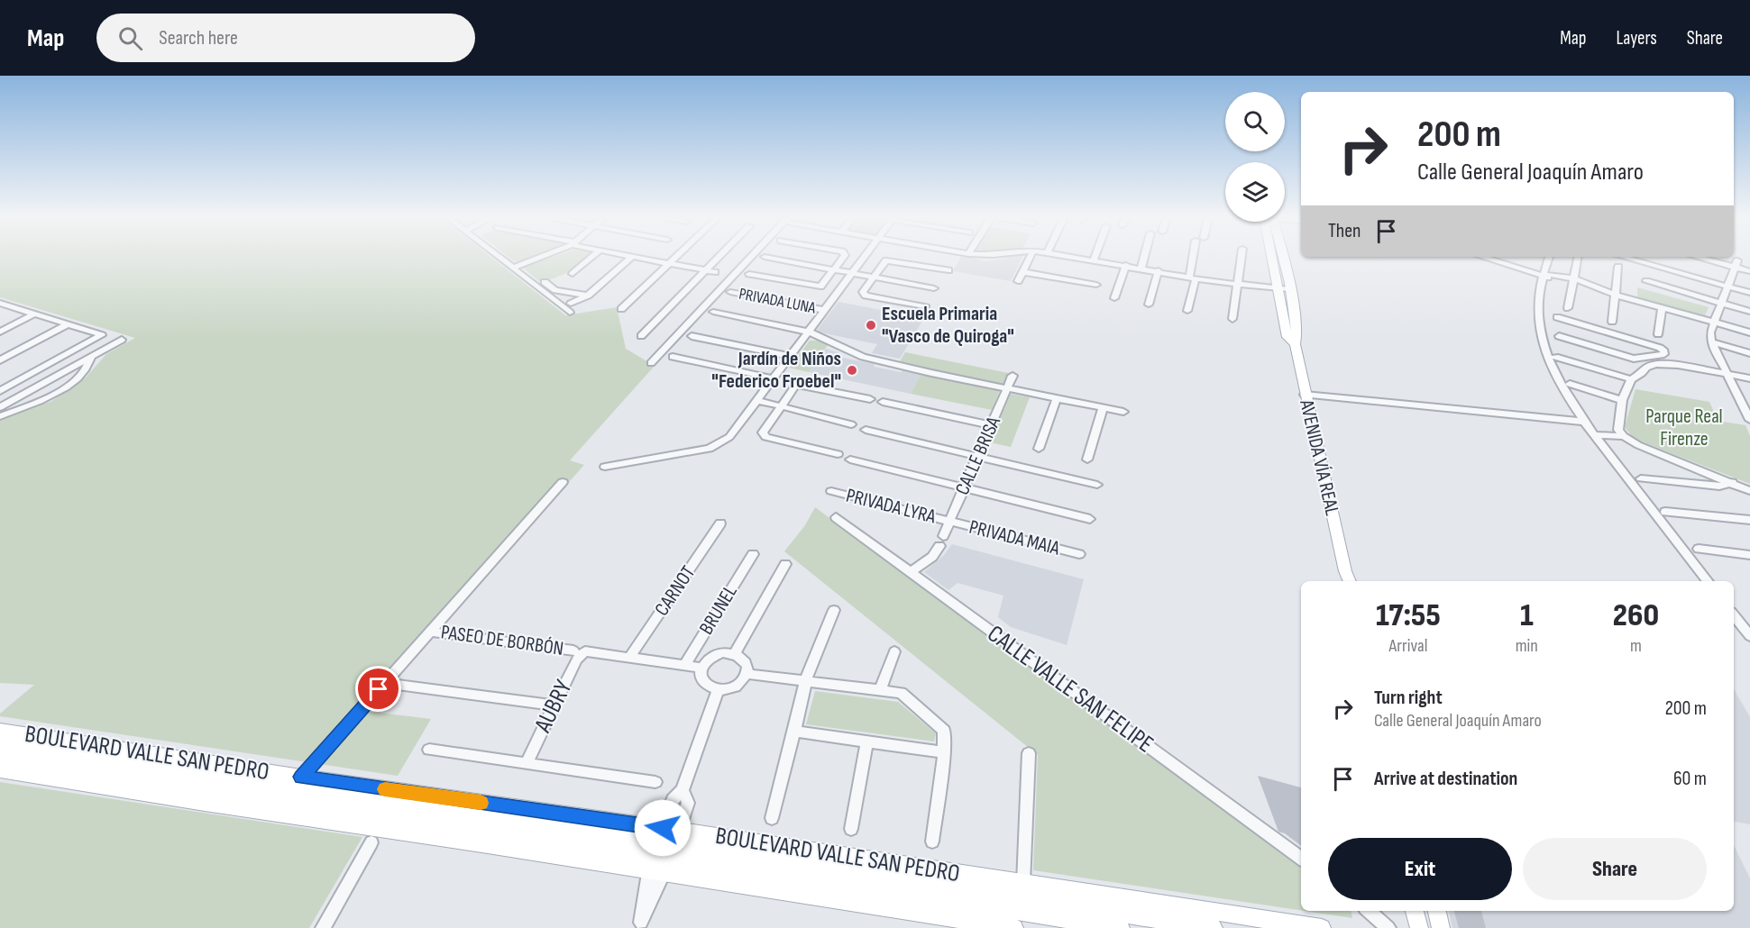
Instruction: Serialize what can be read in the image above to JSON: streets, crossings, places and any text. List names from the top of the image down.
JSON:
{
  "streets": {
    "main road": ["AVENIDA VÍA REAL", "BOULEVARD VALLE SAN PEDRO"],
    "street": [
      "PRIVADA LUNA",
      "CALLE BRISA",
      "PRIVADA LYRA",
      "PRIVADA MAIA",
      "CARNOT",
      "BRUNEL",
      "PASEO DE BORBÓN",
      "CALLE VALLE SAN FELIPE",
      "AUBRY"
    ]
  },
  "crossings": [
    ["CALLE BRISA", "PRIVADA LYRA"],
    ["CALLE BRISA", "PRIVADA MAIA"],
    ["CALLE BRISA", "CALLE VALLE SAN FELIPE"],
    ["PRIVADA LYRA", "PRIVADA MAIA"],
    ["CARNOT", "PASEO DE BORBÓN"],
    ["BRUNEL", "PASEO DE BORBÓN"],
    ["PASEO DE BORBÓN", "AUBRY"]
  ],
  "parks": ["Parque Real Firenze"],
  "places": ["Escuela Primaria \"Vasco de Quiroga\"", "Jardín de Niños \"Federico Froebel\""],
  "page": {
    "header": "Map",
    "search": "Search here",
    "nav": ["Map", "Layers", "Share"],
    "turn": ["200 m", "Calle General Joaquín Amaro"],
    "then": "Then",
    "eta": [
      "17:55",
      "Arrival",
      "1",
      "min",
      "260",
      "m"
    ],
    "list": [
      {
        "name": "Turn right",
        "note": "Calle General Joaquín Amaro",
        "value": "200 m"
      },
      {
        "name": "Arrive at destination",
        "value": "60 m"
      }
    ],
    "buttons": ["Exit", "Share"]
  }
}
